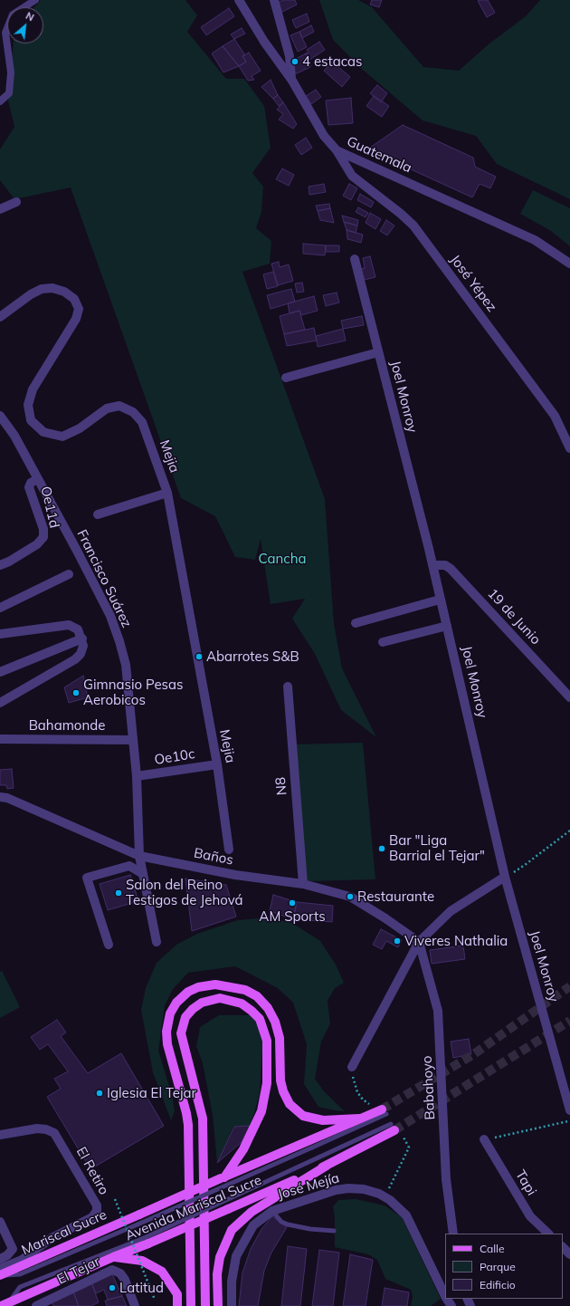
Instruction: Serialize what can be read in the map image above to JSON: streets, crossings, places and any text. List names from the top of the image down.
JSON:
{
  "streets": {
    "main road": ["Avenida Mariscal Sucre", "Mariscal Sucre"],
    "street": [
      "Guatemala",
      "José Yépez",
      "Joel Monroy",
      "Mejia",
      "Oe11d",
      "Francisco Suárez",
      "19 de Junio",
      "Bahamonde",
      "Oe10c",
      "N8",
      "Baños",
      "Babahoyo",
      "El Retiro",
      "Tapi",
      "José Mejía",
      "El Tejar"
    ]
  },
  "crossings": [
    ["Guatemala", "José Yépez"],
    ["Joel Monroy", "19 de Junio"],
    ["Mejia", "Oe10c"],
    ["Oe11d", "Francisco Suárez"],
    ["Francisco Suárez", "Bahamonde"],
    ["Francisco Suárez", "Oe10c"],
    ["Francisco Suárez", "Baños"],
    ["N8", "Baños"],
    ["Baños", "Babahoyo"],
    ["El Retiro", "Mariscal Sucre"],
    ["Avenida Mariscal Sucre", "Mariscal Sucre"]
  ],
  "parks": ["Cancha"],
  "places": [
    "4 estacas",
    "Abarrotes S&B",
    "Gimnasio Pesas Aerobicos",
    "Bar \"Liga Barrial el Tejar\"",
    "Salon del Reino Testigos de Jehová",
    "Restaurante",
    "AM Sports",
    "Viveres Nathalia",
    "Iglesia El Tejar",
    "Latitud"
  ],
  "legend": ["Calle", "Parque", "Edificio"],
  "north": "top right"
}
